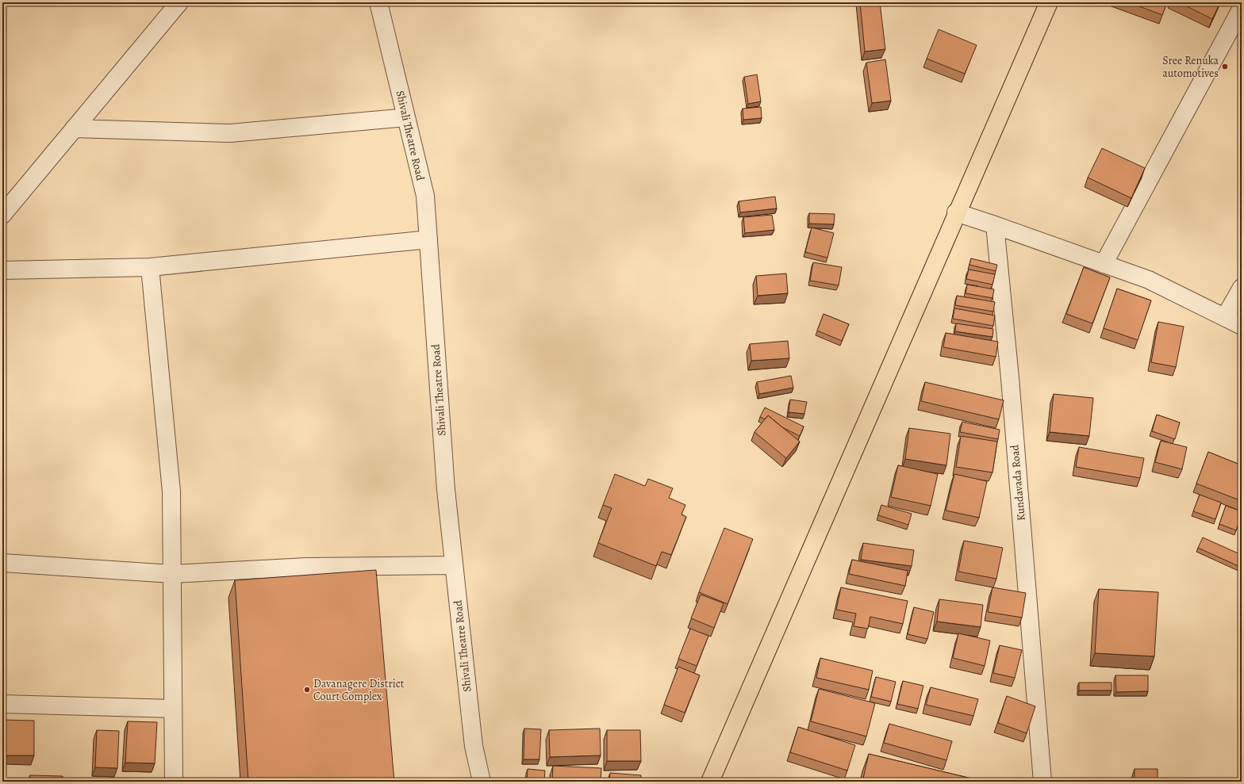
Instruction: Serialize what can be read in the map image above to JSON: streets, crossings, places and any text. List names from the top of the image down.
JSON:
{
  "streets": {
    "street": ["Shivali Theatre Road", "Kundavada Road"]
  },
  "places": ["Sree Renuka automotives", "Davanagere District Court Complex"]
}
